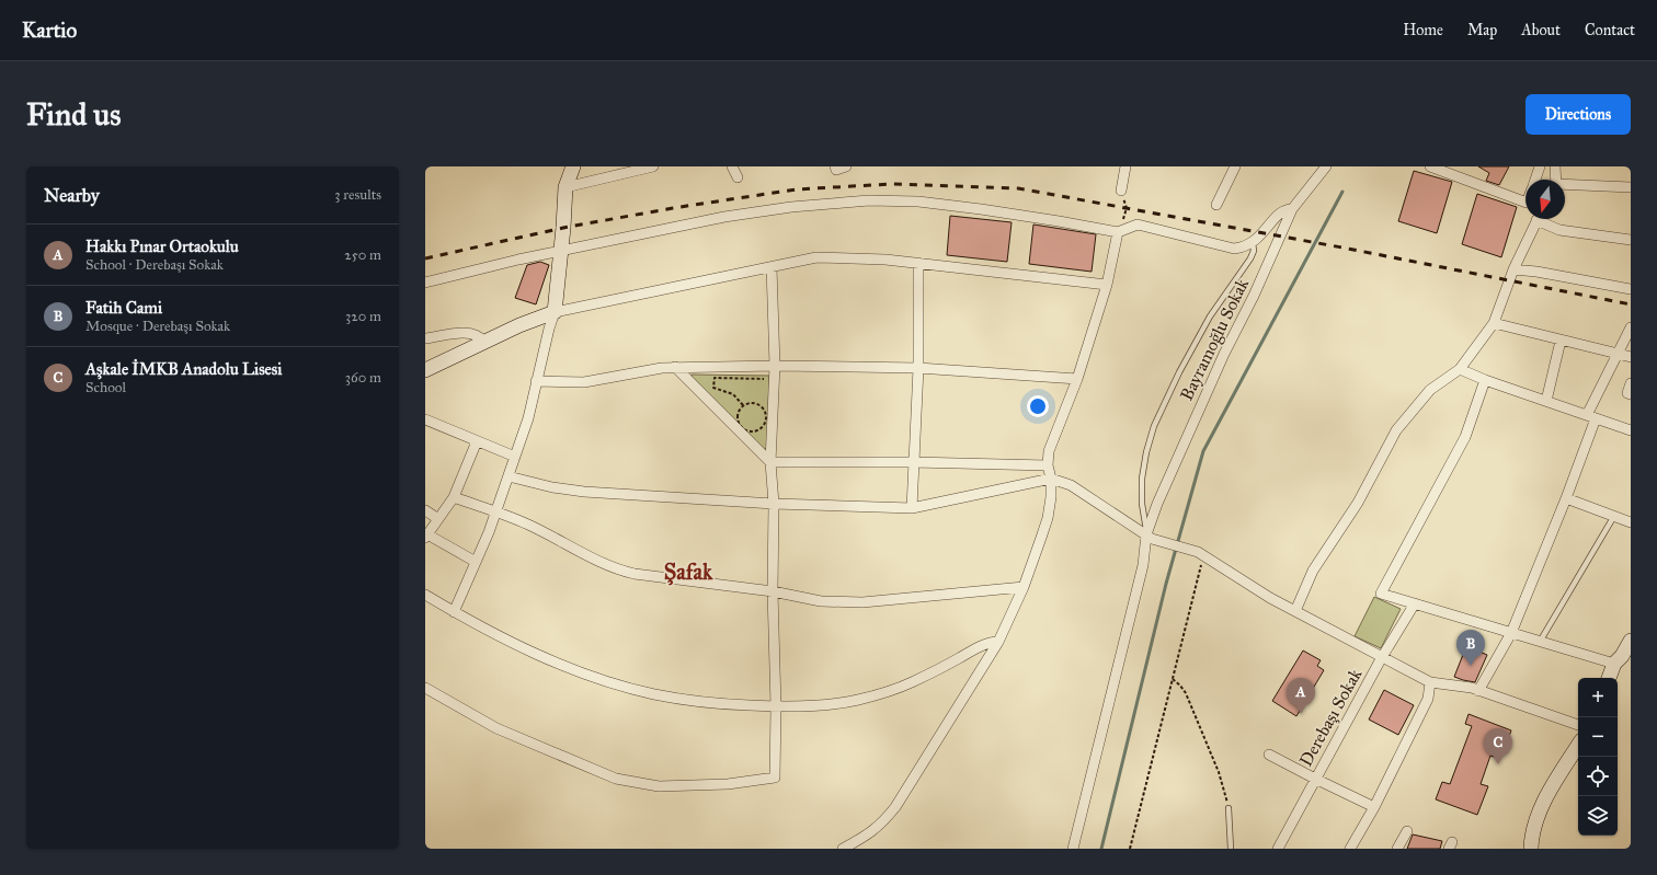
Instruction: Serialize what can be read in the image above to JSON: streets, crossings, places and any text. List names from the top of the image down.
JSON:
{
  "streets": {
    "street": ["Bayramoğlu Sokak", "Derebaşı Sokak"]
  },
  "districts": ["Şafak"],
  "north": "bottom",
  "page": {
    "header": "Kartio",
    "nav": [
      "Home",
      "Map",
      "About",
      "Contact"
    ],
    "buttons": "Directions",
    "title": "Find us",
    "heading": ["Nearby", "3 results"],
    "list": [
      {
        "mark": "A",
        "name": "Hakkı Pınar Ortaokulu",
        "note": "School · Derebaşı Sokak",
        "value": "250 m"
      },
      {
        "mark": "B",
        "name": "Fatih Cami",
        "note": "Mosque · Derebaşı Sokak",
        "value": "320 m"
      },
      {
        "mark": "C",
        "name": "Aşkale İMKB Anadolu Lisesi",
        "note": "School",
        "value": "360 m"
      }
    ],
    "pins": ["B", "A", "C"],
    "map_buttons": ["+", "−"]
  }
}
